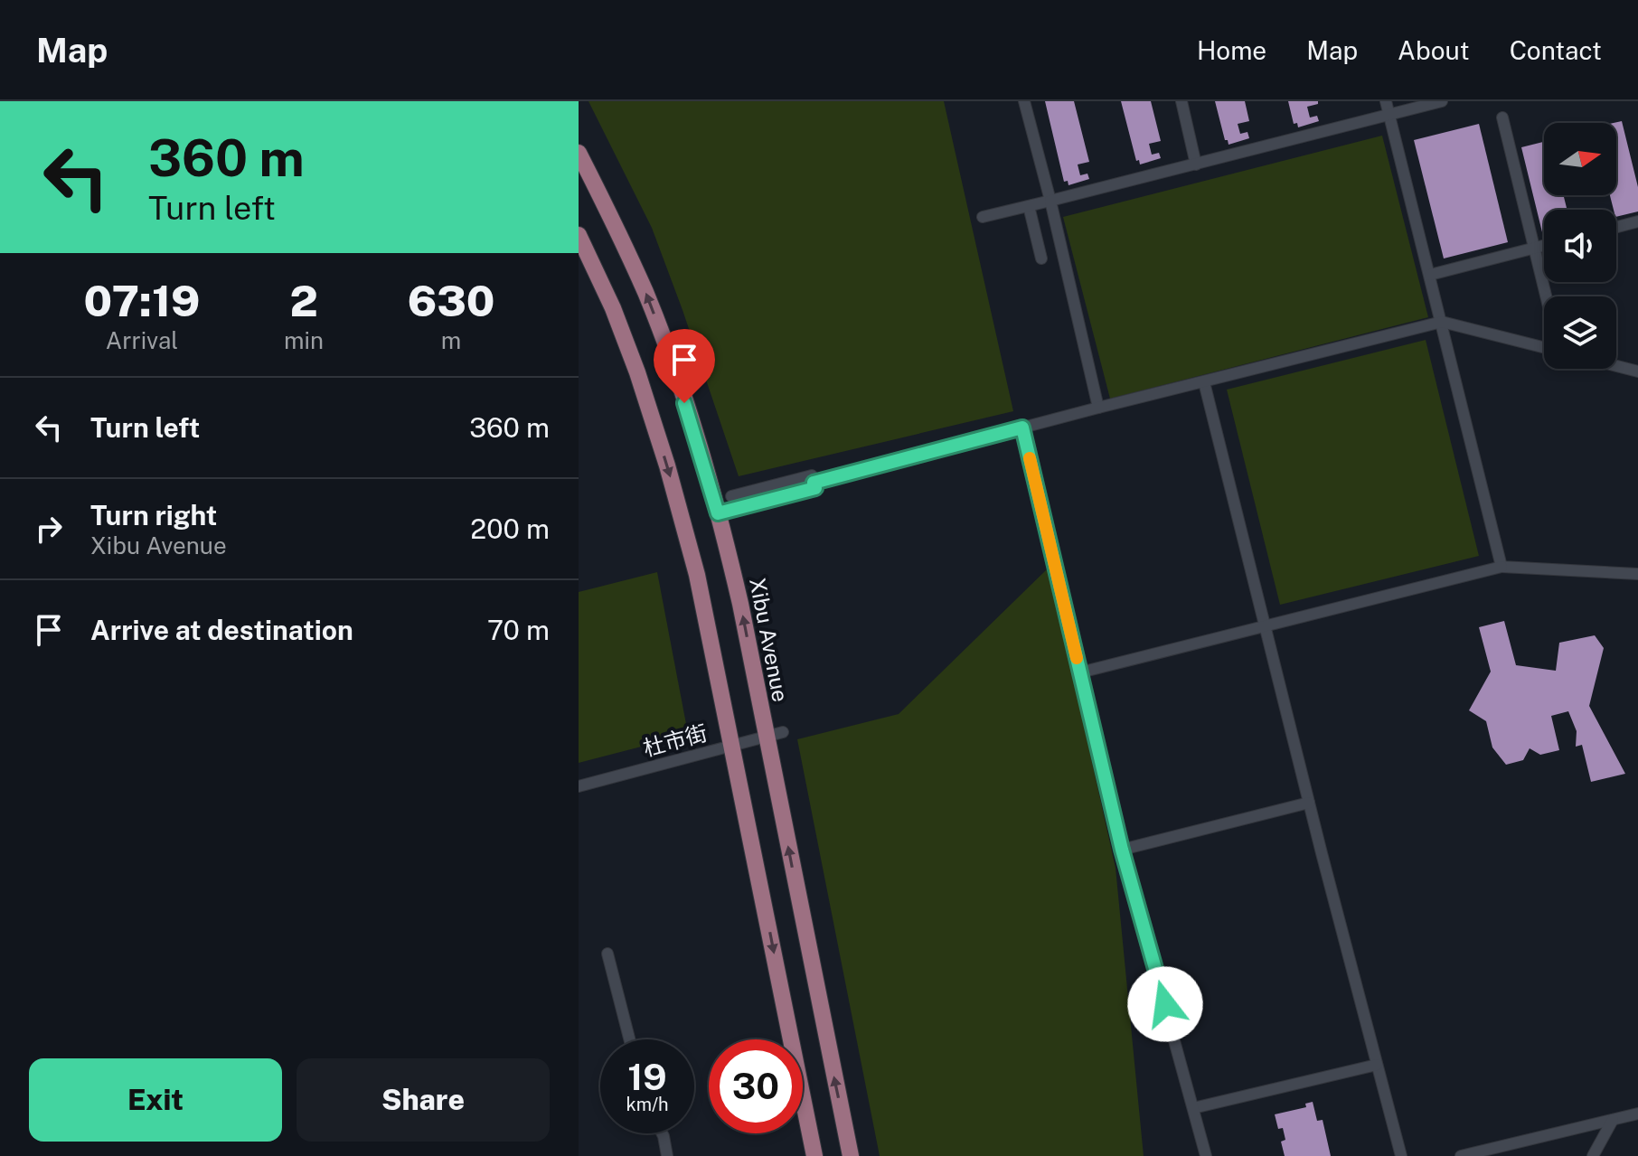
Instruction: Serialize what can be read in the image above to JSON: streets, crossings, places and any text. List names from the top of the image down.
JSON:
{
  "streets": {
    "main road": ["Xibu Avenue"],
    "street": ["杜市街"]
  },
  "crossings": [
    ["Xibu Avenue", "杜市街"]
  ],
  "north": "right",
  "page": {
    "header": "Map",
    "nav": [
      "Home",
      "Map",
      "About",
      "Contact"
    ],
    "turn": ["360 m", "Turn left"],
    "eta": [
      "07:19",
      "Arrival",
      "2",
      "min",
      "630",
      "m"
    ],
    "list": [
      {
        "name": "Turn left",
        "value": "360 m"
      },
      {
        "name": "Turn right",
        "note": "Xibu Avenue",
        "value": "200 m"
      },
      {
        "name": "Arrive at destination",
        "value": "70 m"
      }
    ],
    "speed": "19 km/h",
    "limit": "30",
    "buttons": ["Exit", "Share"]
  }
}
